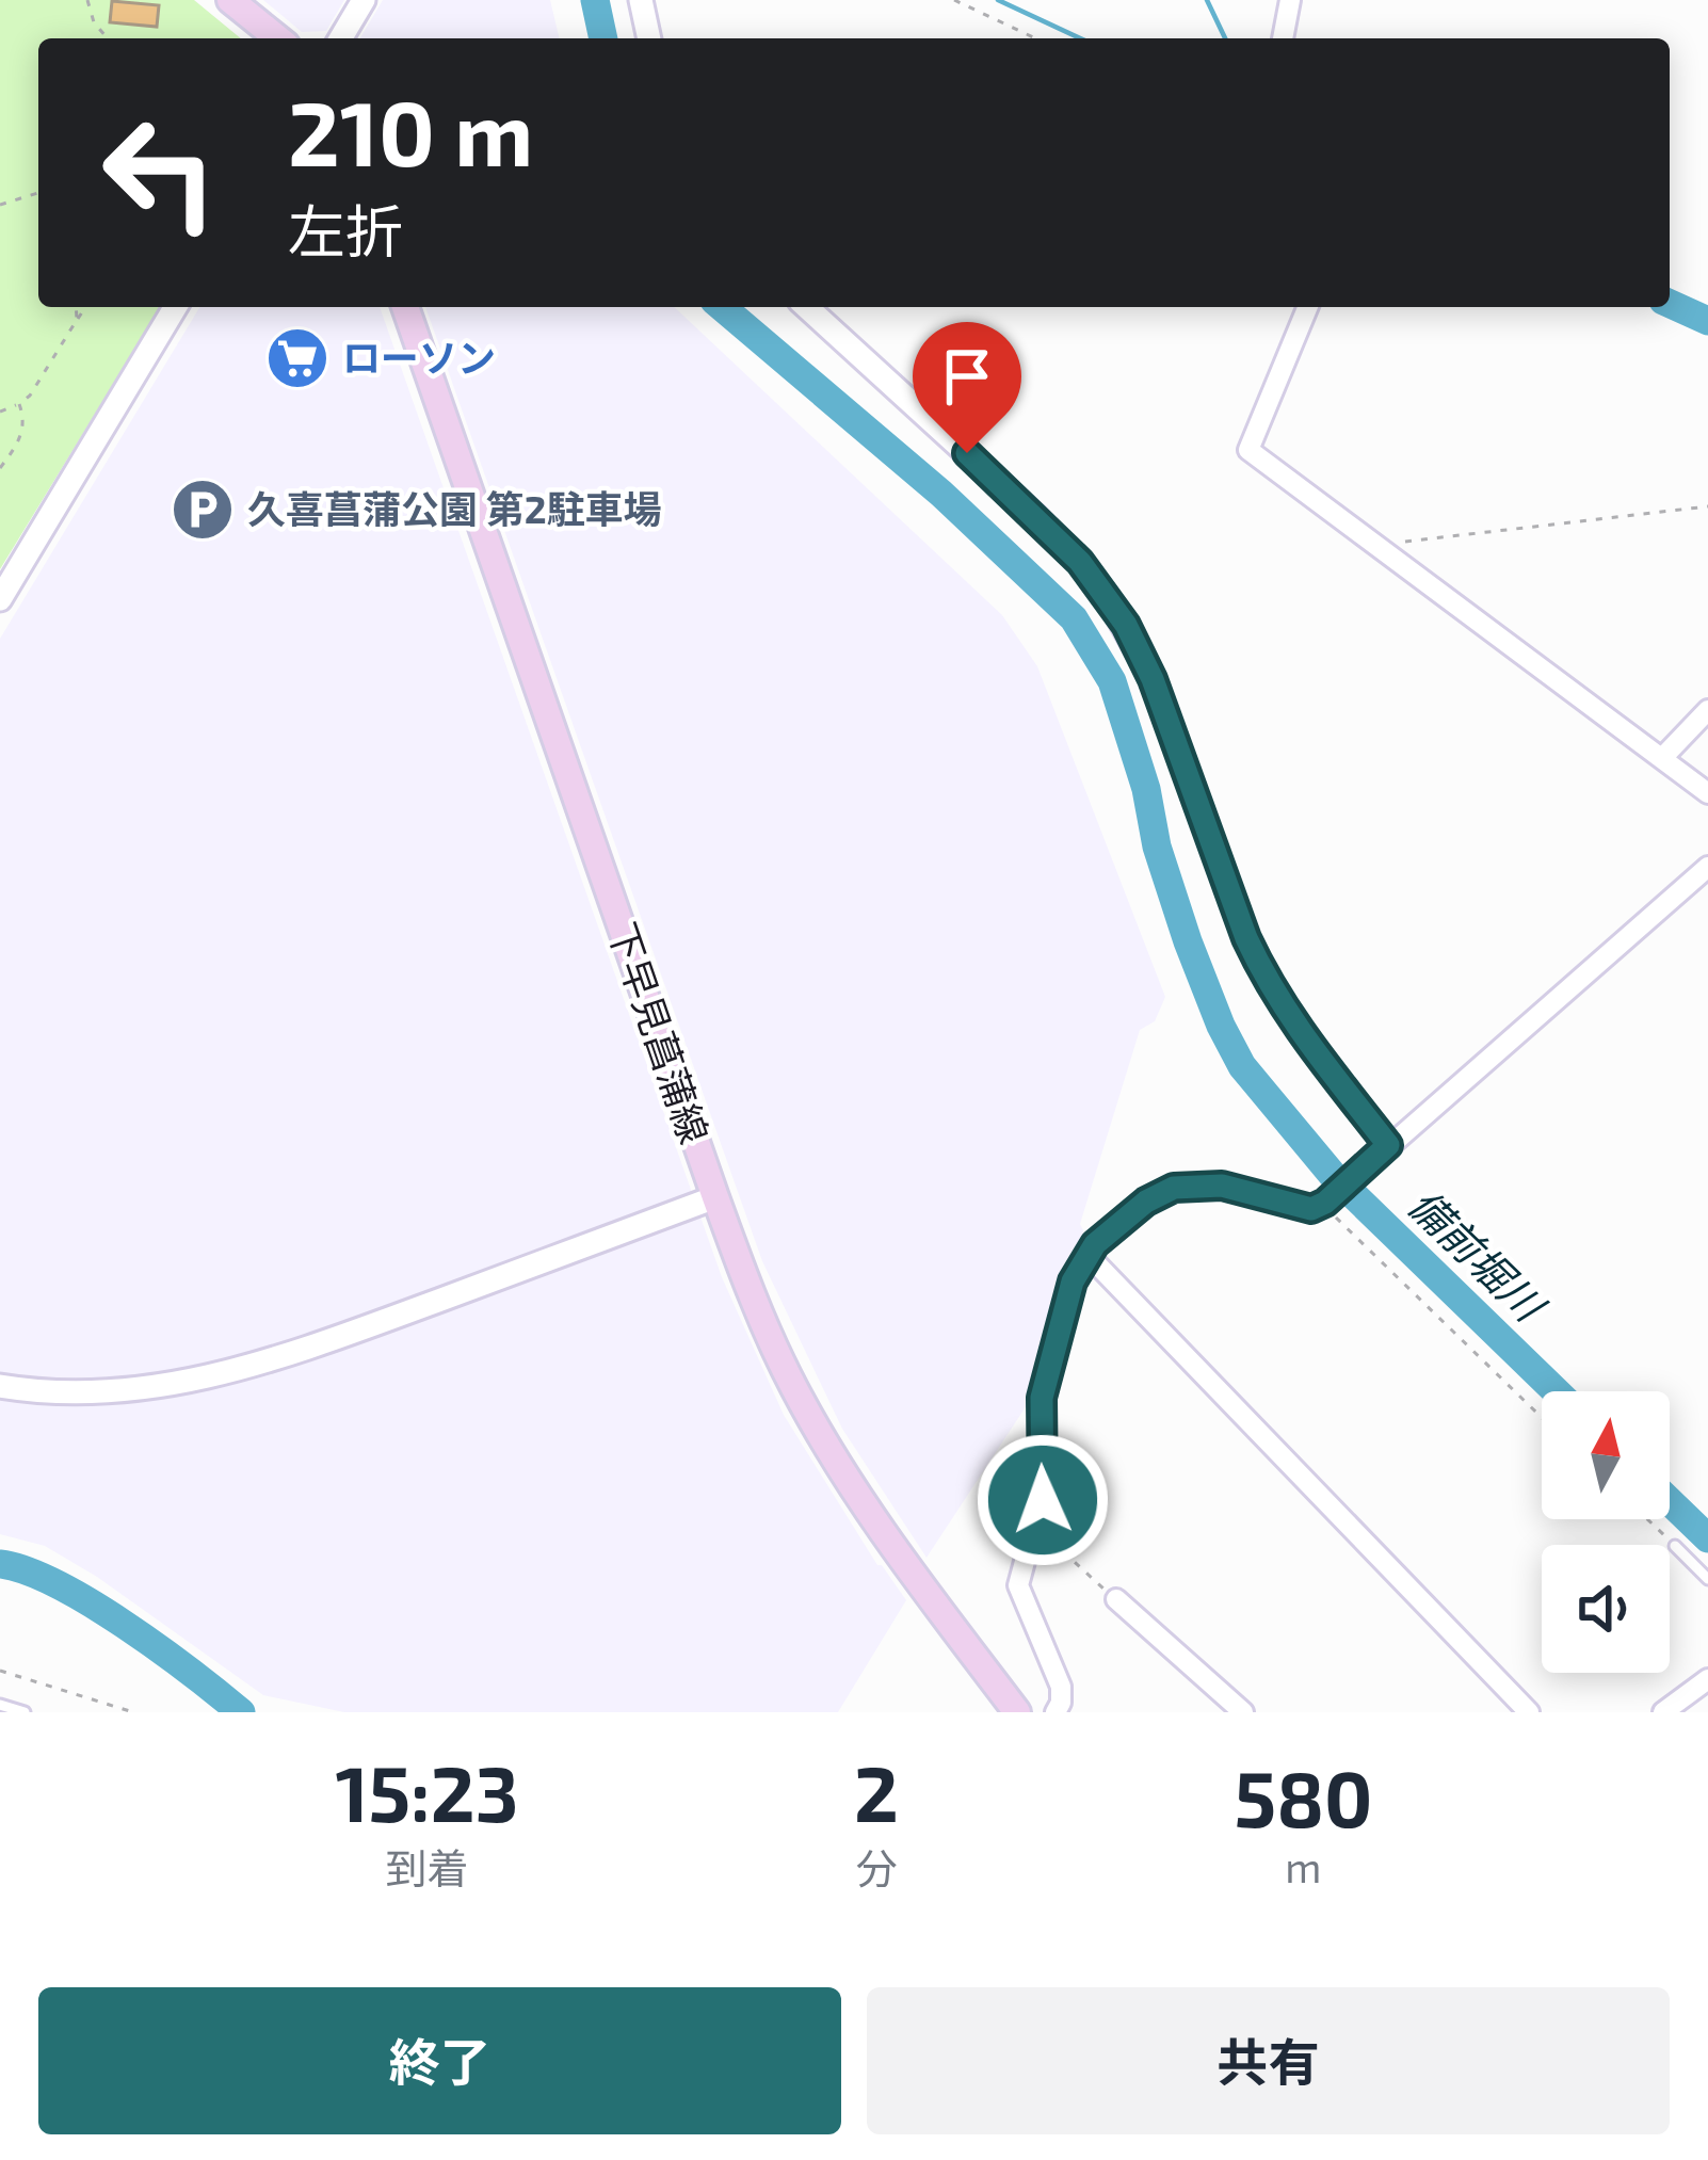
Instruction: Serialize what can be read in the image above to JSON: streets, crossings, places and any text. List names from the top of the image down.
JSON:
{
  "streets": {
    "main road": ["下早見菖蒲線"]
  },
  "water": ["備前堀川"],
  "places": {
    "supermarket": ["ローソン"],
    "parking": ["久喜菖蒲公園 第2駐車場"]
  },
  "north": "top",
  "page": {
    "turn": ["210 m", "左折"],
    "eta": [
      "15:23",
      "到着",
      "2",
      "分",
      "580",
      "m"
    ],
    "buttons": ["終了", "共有"]
  }
}
